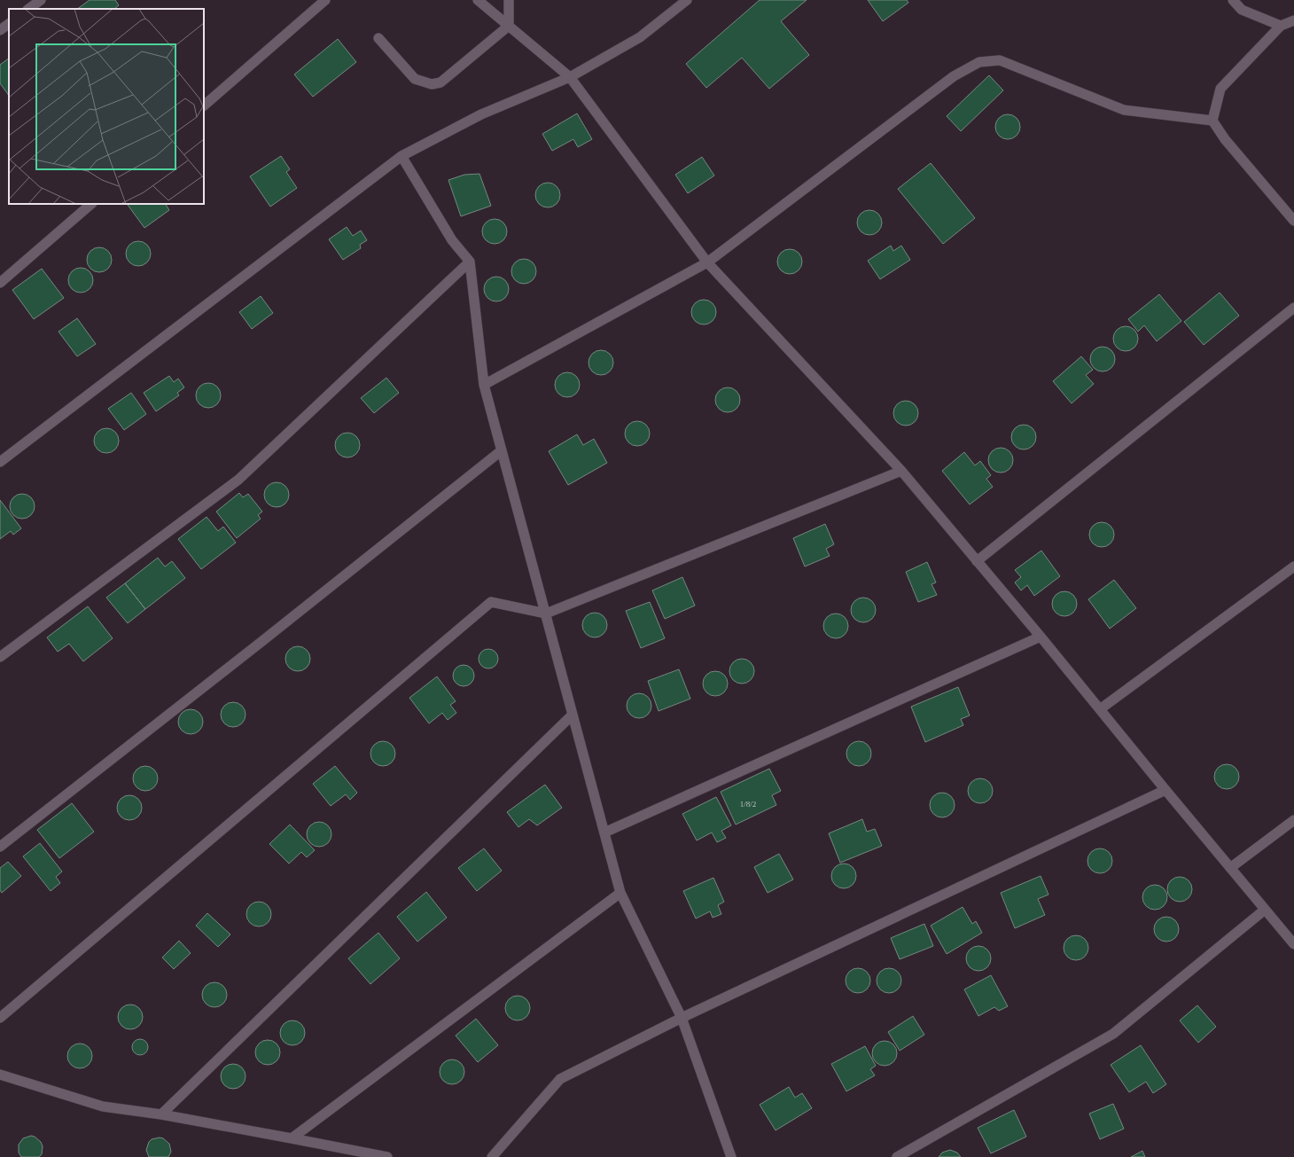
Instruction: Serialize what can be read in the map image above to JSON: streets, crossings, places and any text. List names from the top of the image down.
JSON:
{
  "house_numbers": ["1/8/2"]
}
